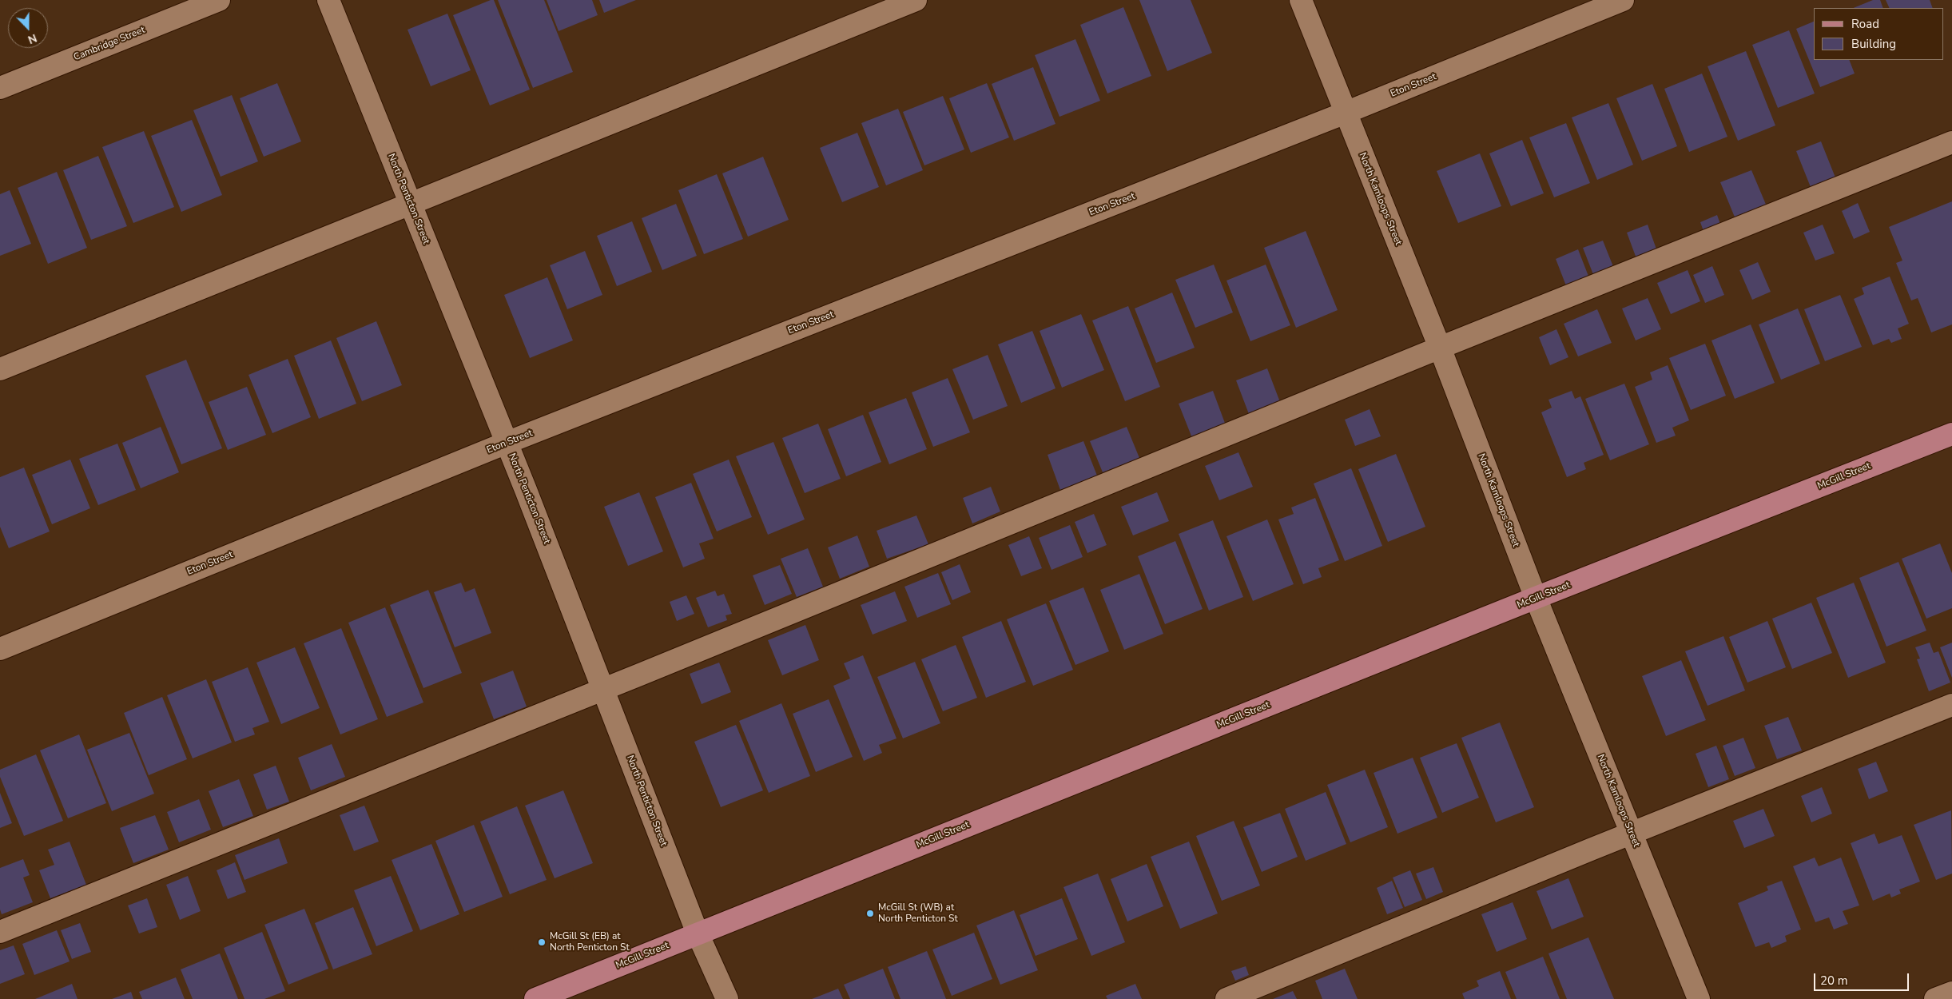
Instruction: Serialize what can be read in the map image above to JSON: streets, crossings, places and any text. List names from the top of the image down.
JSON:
{
  "streets": {
    "main road": ["McGill Street"],
    "street": [
      "Cambridge Street",
      "Eton Street",
      "North Penticton Street",
      "North Kamloops Street"
    ]
  },
  "crossings": [
    ["Eton Street", "North Penticton Street"],
    ["Eton Street", "North Kamloops Street"],
    ["North Penticton Street", "McGill Street"],
    ["North Kamloops Street", "McGill Street"]
  ],
  "places": ["McGill St (WB) at North Penticton St", "McGill St (EB) at North Penticton St"],
  "legend": ["Road", "Building"],
  "scale_bar": "20 m",
  "north": "bottom"
}
